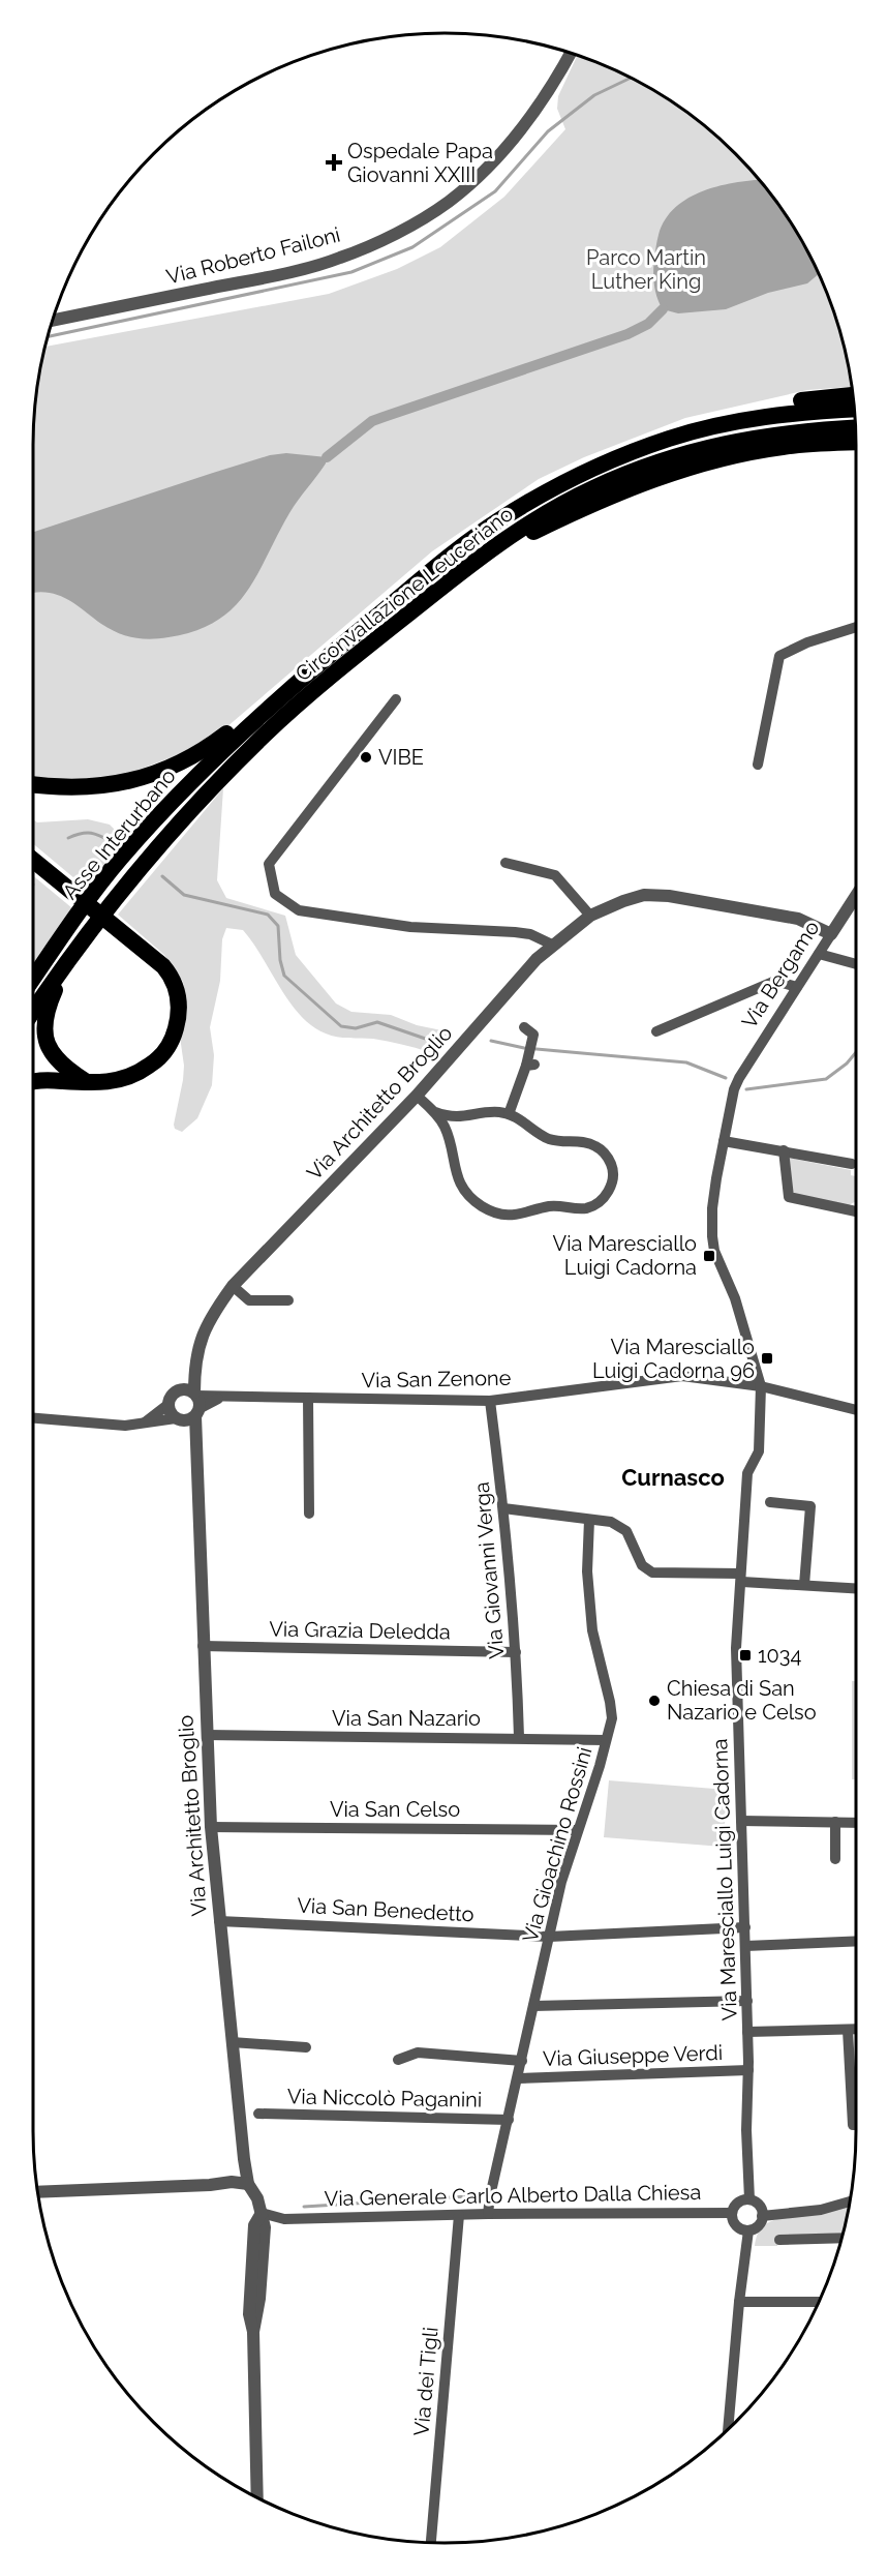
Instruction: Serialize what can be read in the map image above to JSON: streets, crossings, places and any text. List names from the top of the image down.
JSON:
{
  "streets": {
    "highway": ["Circonvallazione Leuceriano", "Asse Interurbano"],
    "street": [
      "Via Roberto Failoni",
      "Via Bergamo",
      "Via Architetto Broglio",
      "Via San Zenone",
      "Via Giovanni Verga",
      "Via Grazia Deledda",
      "Via San Nazario",
      "Via San Celso",
      "Via Gioachino Rossini",
      "Via Maresciallo Luigi Cadorna",
      "Via San Benedetto",
      "Via Giuseppe Verdi",
      "Via Niccolò Paganini",
      "Via Generale Carlo Alberto Dalla Chiesa",
      "Via dei Tigli"
    ]
  },
  "crossings": [
    ["Circonvallazione Leuceriano", "Asse Interurbano"],
    ["Via Bergamo", "Via Architetto Broglio"],
    ["Via Bergamo", "Via Maresciallo Luigi Cadorna"],
    ["Via Architetto Broglio", "Via San Zenone"],
    ["Via Architetto Broglio", "Via Grazia Deledda"],
    ["Via Architetto Broglio", "Via San Nazario"],
    ["Via Architetto Broglio", "Via San Celso"],
    ["Via Architetto Broglio", "Via San Benedetto"],
    ["Via San Zenone", "Via Giovanni Verga"],
    ["Via San Zenone", "Via Maresciallo Luigi Cadorna"],
    ["Via Giovanni Verga", "Via Grazia Deledda"],
    ["Via Giovanni Verga", "Via San Nazario"],
    ["Via San Nazario", "Via Gioachino Rossini"],
    ["Via San Celso", "Via Gioachino Rossini"],
    ["Via Gioachino Rossini", "Via San Benedetto"],
    ["Via Gioachino Rossini", "Via Giuseppe Verdi"],
    ["Via Gioachino Rossini", "Via Niccolò Paganini"],
    ["Via Gioachino Rossini", "Via Generale Carlo Alberto Dalla Chiesa"],
    ["Via Maresciallo Luigi Cadorna", "Via San Benedetto"],
    ["Via Maresciallo Luigi Cadorna", "Via Giuseppe Verdi"],
    ["Via Maresciallo Luigi Cadorna", "Via Generale Carlo Alberto Dalla Chiesa"],
    ["Via Generale Carlo Alberto Dalla Chiesa", "Via dei Tigli"]
  ],
  "districts": ["Curnasco"],
  "parks": ["Parco Martin Luther King"],
  "places": {
    "health": ["Ospedale Papa Giovanni XXIII"],
    "other": ["VIBE", "Chiesa di San Nazario e Celso"],
    "transit": ["Via Maresciallo Luigi Cadorna", "Via Maresciallo Luigi Cadorna 96", "1034"]
  }
}
